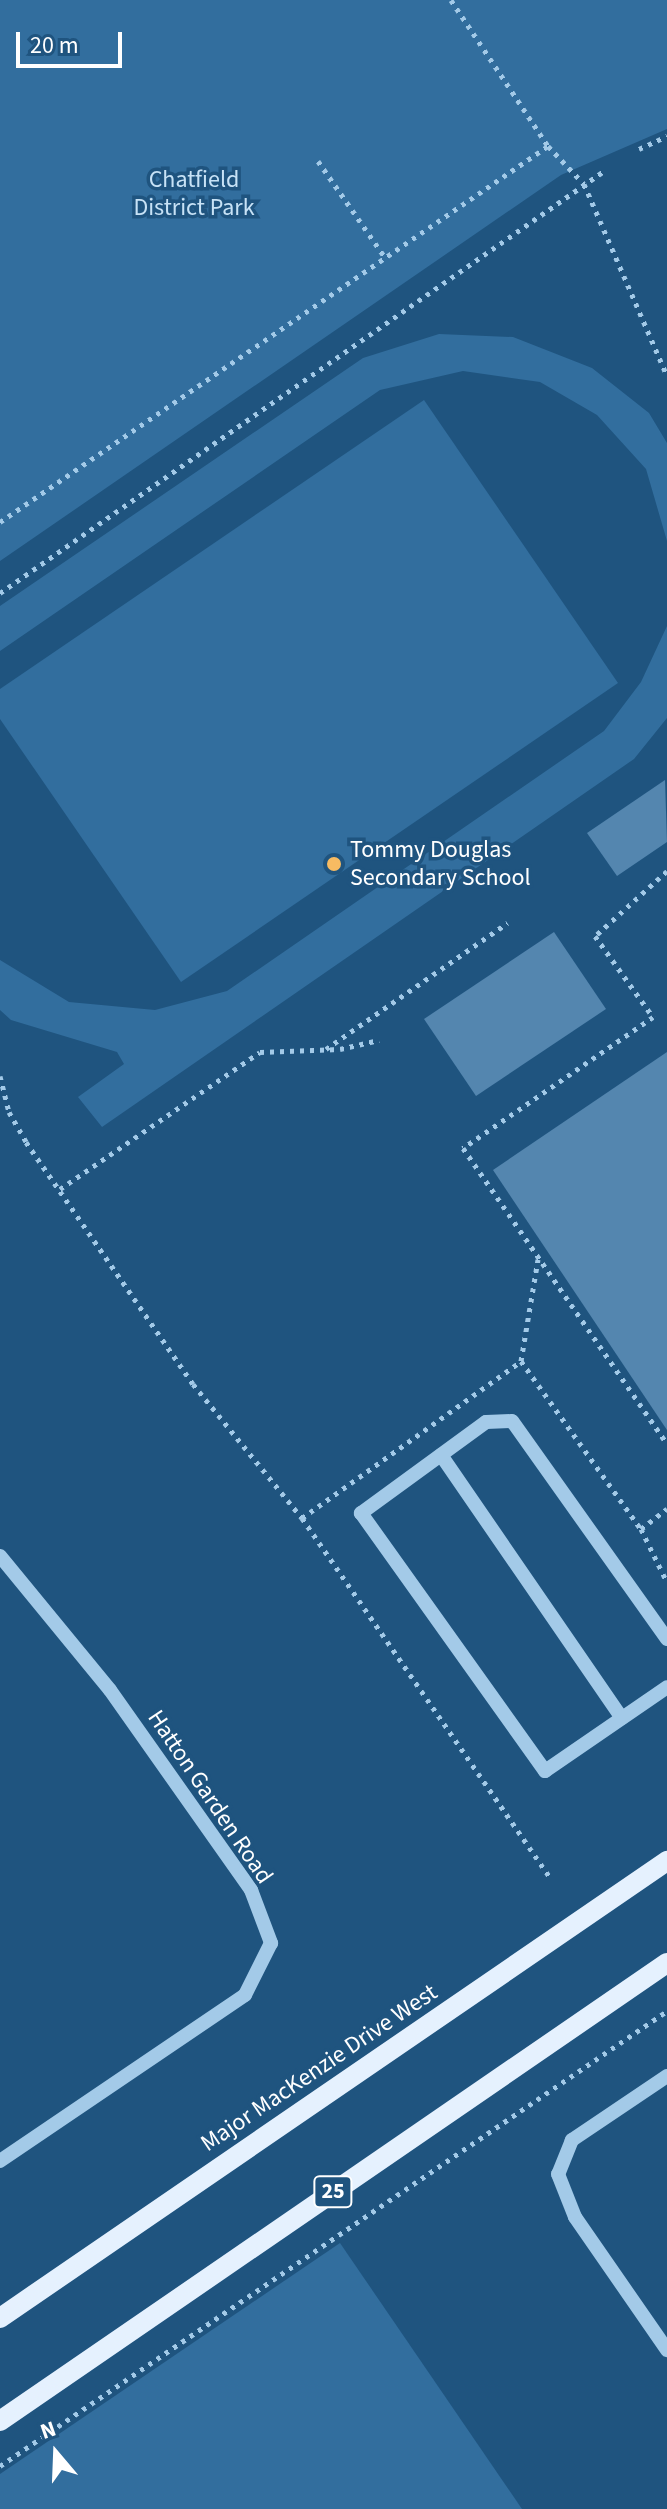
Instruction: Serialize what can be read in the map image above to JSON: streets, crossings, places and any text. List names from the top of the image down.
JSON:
{
  "streets": {
    "main road": ["Major MacKenzie Drive West", "25"],
    "street": ["Hatton Garden Road"]
  },
  "parks": ["Chatfield District Park"],
  "places": ["Tommy Douglas Secondary School"],
  "scale_bar": "20 m",
  "north": "top"
}
